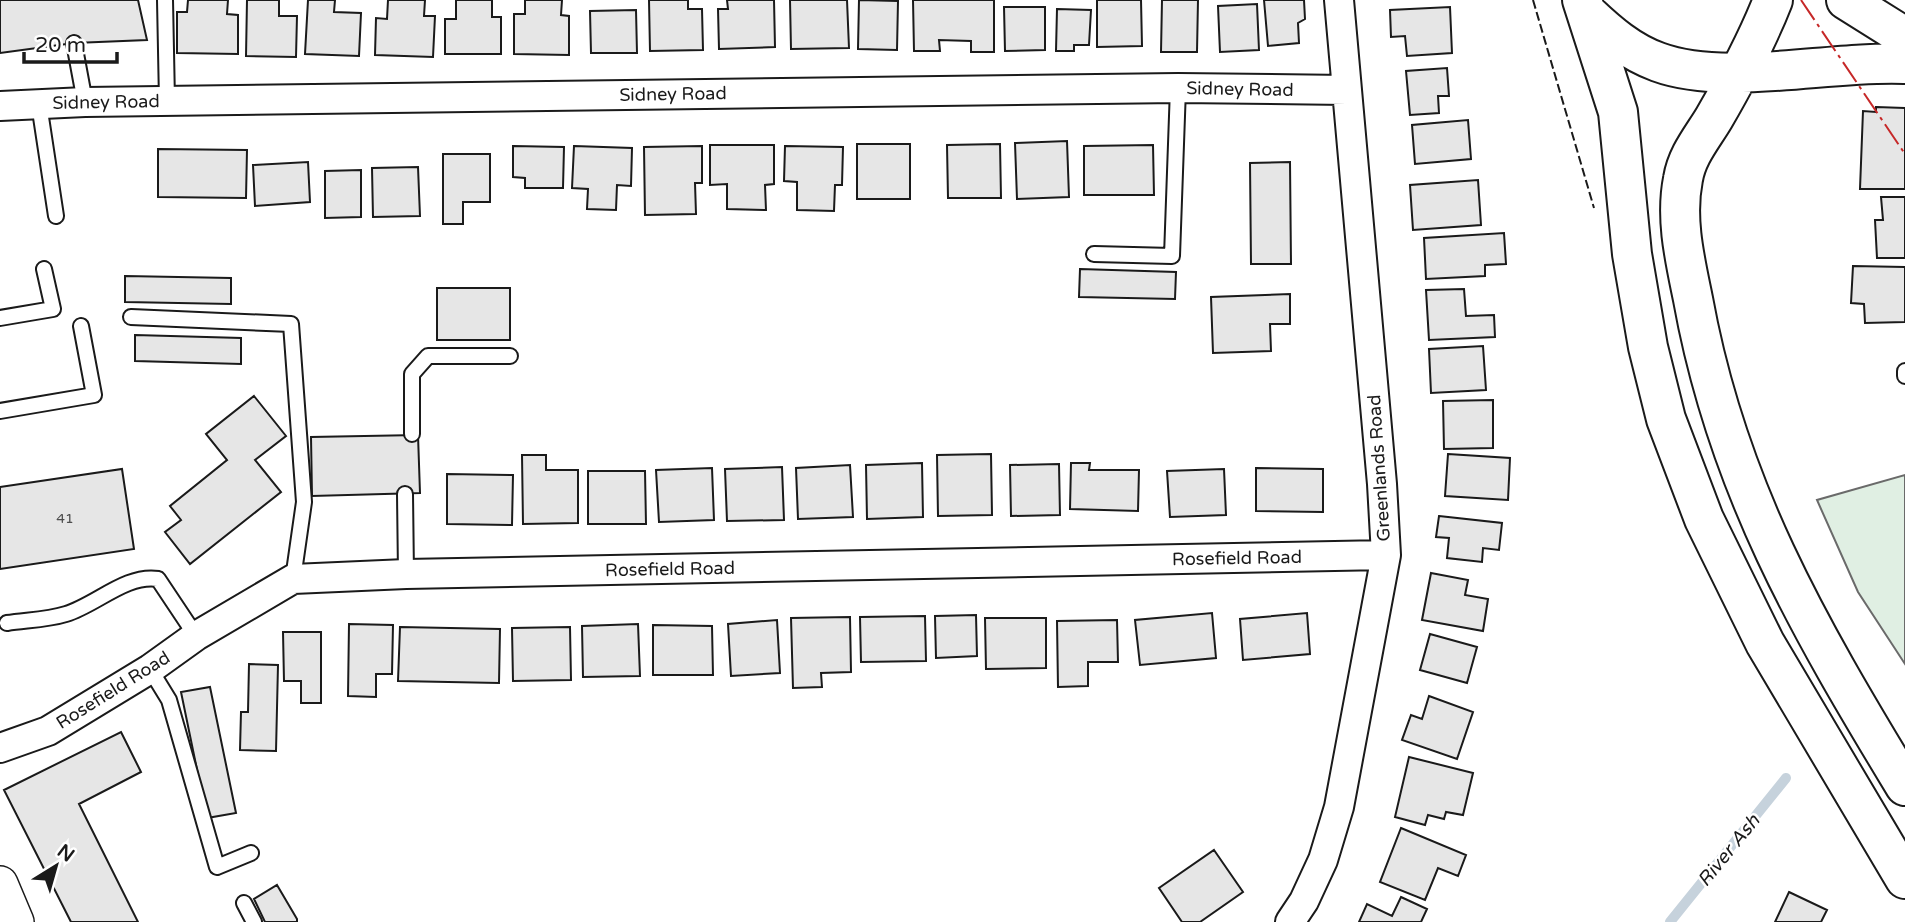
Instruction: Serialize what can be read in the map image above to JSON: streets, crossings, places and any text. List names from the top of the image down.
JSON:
{
  "streets": {
    "street": ["Sidney Road", "Greenlands Road", "Rosefield Road"]
  },
  "crossings": [
    ["Sidney Road", "Greenlands Road"],
    ["Greenlands Road", "Rosefield Road"]
  ],
  "water": ["River Ash"],
  "house_numbers": ["41"],
  "scale_bar": "20 m",
  "north": "top right"
}
